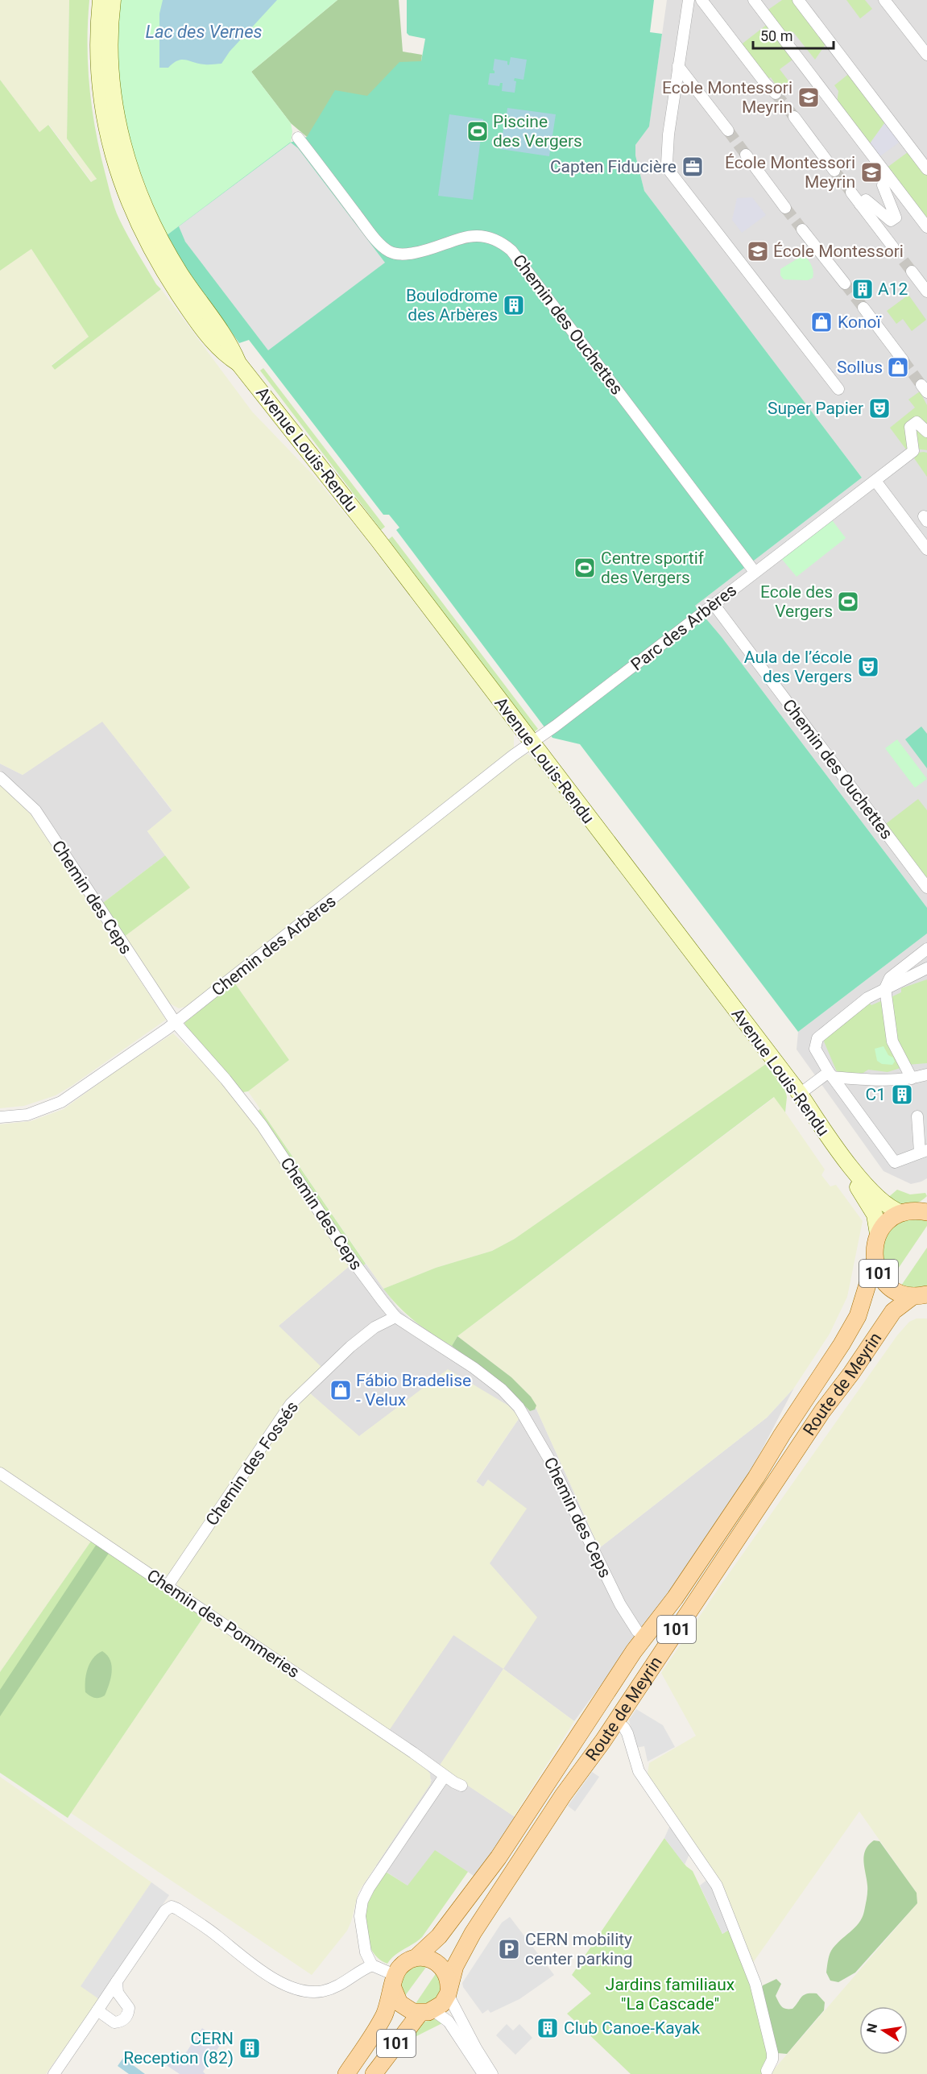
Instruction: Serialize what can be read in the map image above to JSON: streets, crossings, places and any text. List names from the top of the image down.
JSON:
{
  "streets": {
    "main road": ["Avenue Louis-Rendu", "101", "Route de Meyrin"],
    "street": [
      "Chemin des Ouchettes",
      "Parc des Arbères",
      "Chemin des Ceps",
      "Chemin des Arbères",
      "Chemin des Fossés",
      "Chemin des Pommeries"
    ]
  },
  "crossings": [
    ["Chemin des Ouchettes", "Parc des Arbères"],
    ["Avenue Louis-Rendu", "Parc des Arbères"],
    ["Avenue Louis-Rendu", "Chemin des Arbères"],
    ["Avenue Louis-Rendu", "101"],
    ["Parc des Arbères", "Chemin des Arbères"],
    ["Chemin des Ceps", "Chemin des Arbères"],
    ["Chemin des Ceps", "Route de Meyrin"],
    ["Chemin des Ceps", "Chemin des Fossés"],
    ["101", "Route de Meyrin"],
    ["Chemin des Fossés", "Chemin des Pommeries"]
  ],
  "water": ["Lac des Vernes"],
  "parks": ["Jardins familiaux \"La Cascade\""],
  "places": {
    "school or university": ["Ecole Montessori Meyrin", "École Montessori Meyrin", "École Montessori"],
    "sports": ["Piscine des Vergers", "Centre sportif des Vergers", "Ecole des Vergers"],
    "office": ["Capten Fiducière"],
    "building": [
      "A12",
      "Boulodrome des Arbères",
      "C1",
      "Club Canoe-Kayak",
      "CERN Reception (82)"
    ],
    "shop": ["Konoï", "Sollus", "Fábio Bradelise - Velux"],
    "theatre": ["Super Papier", "Aula de l’école des Vergers"],
    "parking": ["CERN mobility center parking"]
  },
  "scale_bar": "50 m",
  "north": "left"
}
